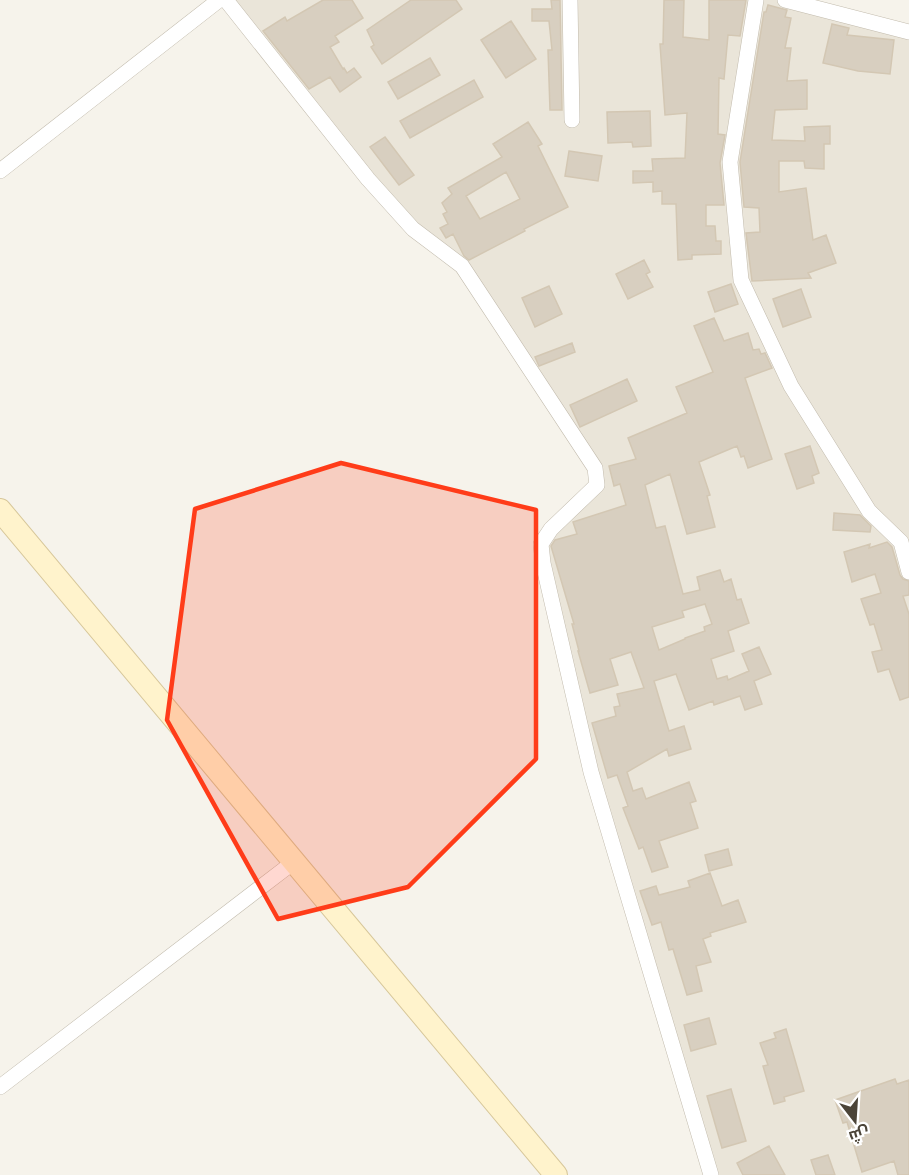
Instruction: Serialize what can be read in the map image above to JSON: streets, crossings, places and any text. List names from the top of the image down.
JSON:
{
  "north": "bottom"
}
